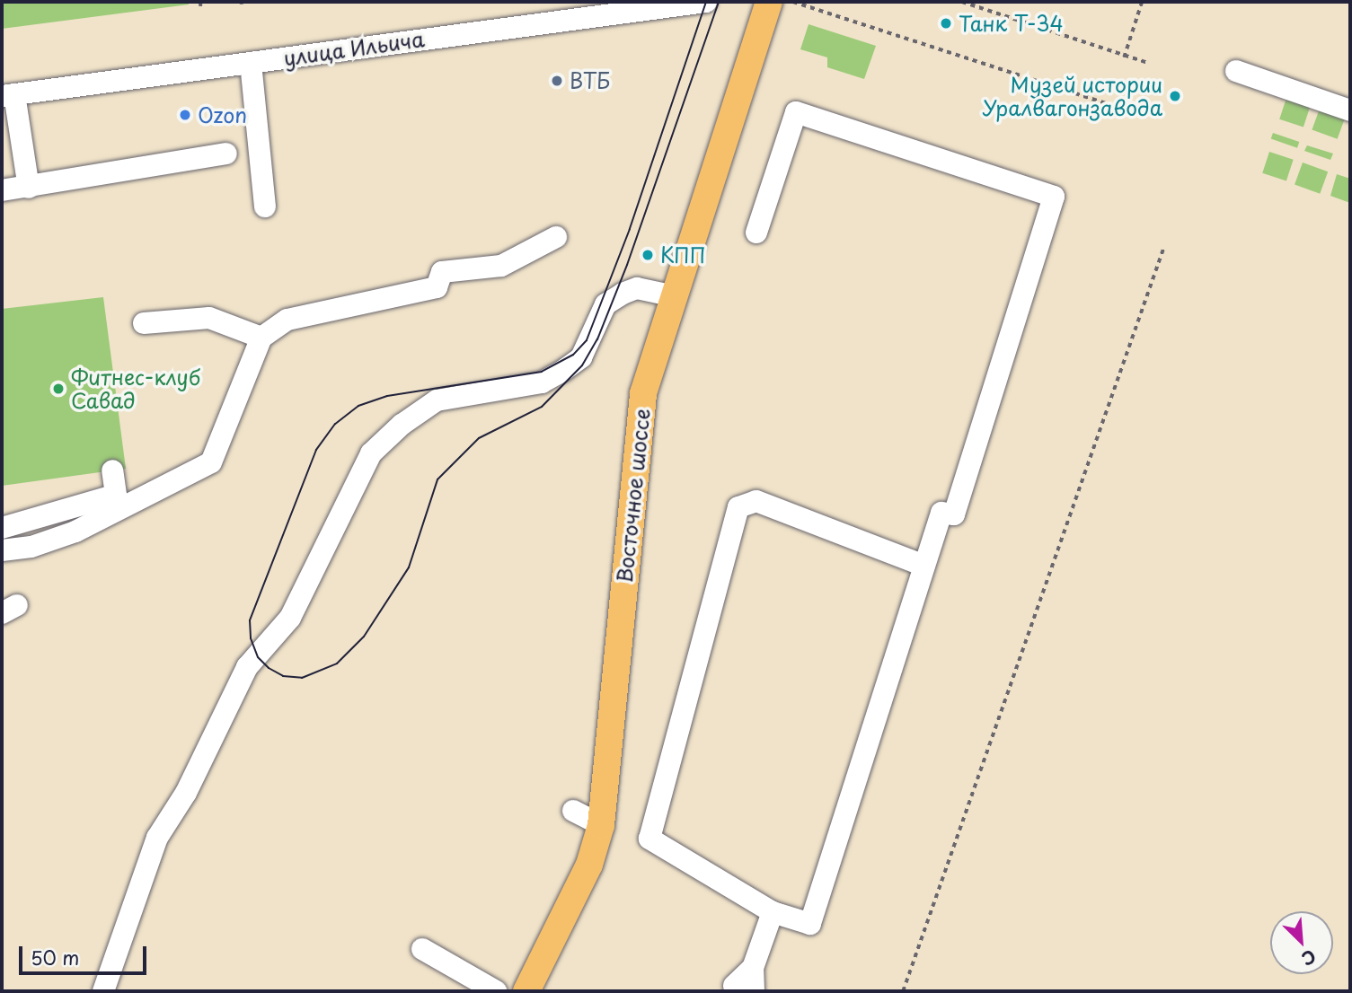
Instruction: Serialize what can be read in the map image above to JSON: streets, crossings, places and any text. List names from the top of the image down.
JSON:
{
  "streets": {
    "main road": ["Восточное шоссе"],
    "street": ["улица Ильича"]
  },
  "places": [
    "Танк Т-34",
    "ВТБ",
    "Музей истории Уралвагонзавода",
    "Ozon",
    "КПП",
    "Фитнес-клуб Савад"
  ],
  "scale_bar": "50 m",
  "north": "bottom right"
}
